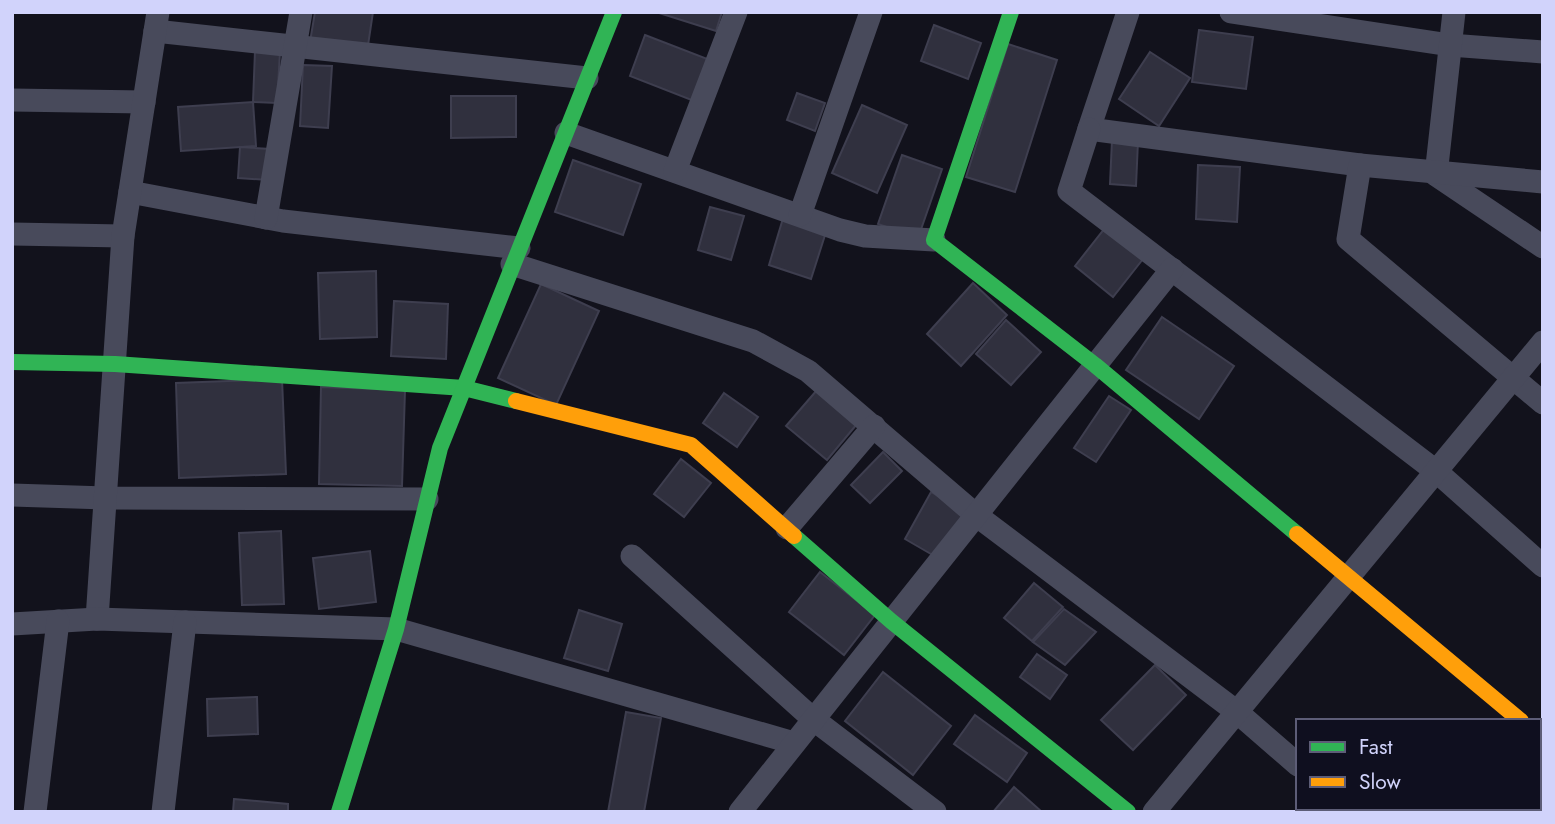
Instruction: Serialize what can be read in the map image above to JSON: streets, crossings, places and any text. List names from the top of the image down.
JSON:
{
  "legend": ["Fast", "Slow"]
}
